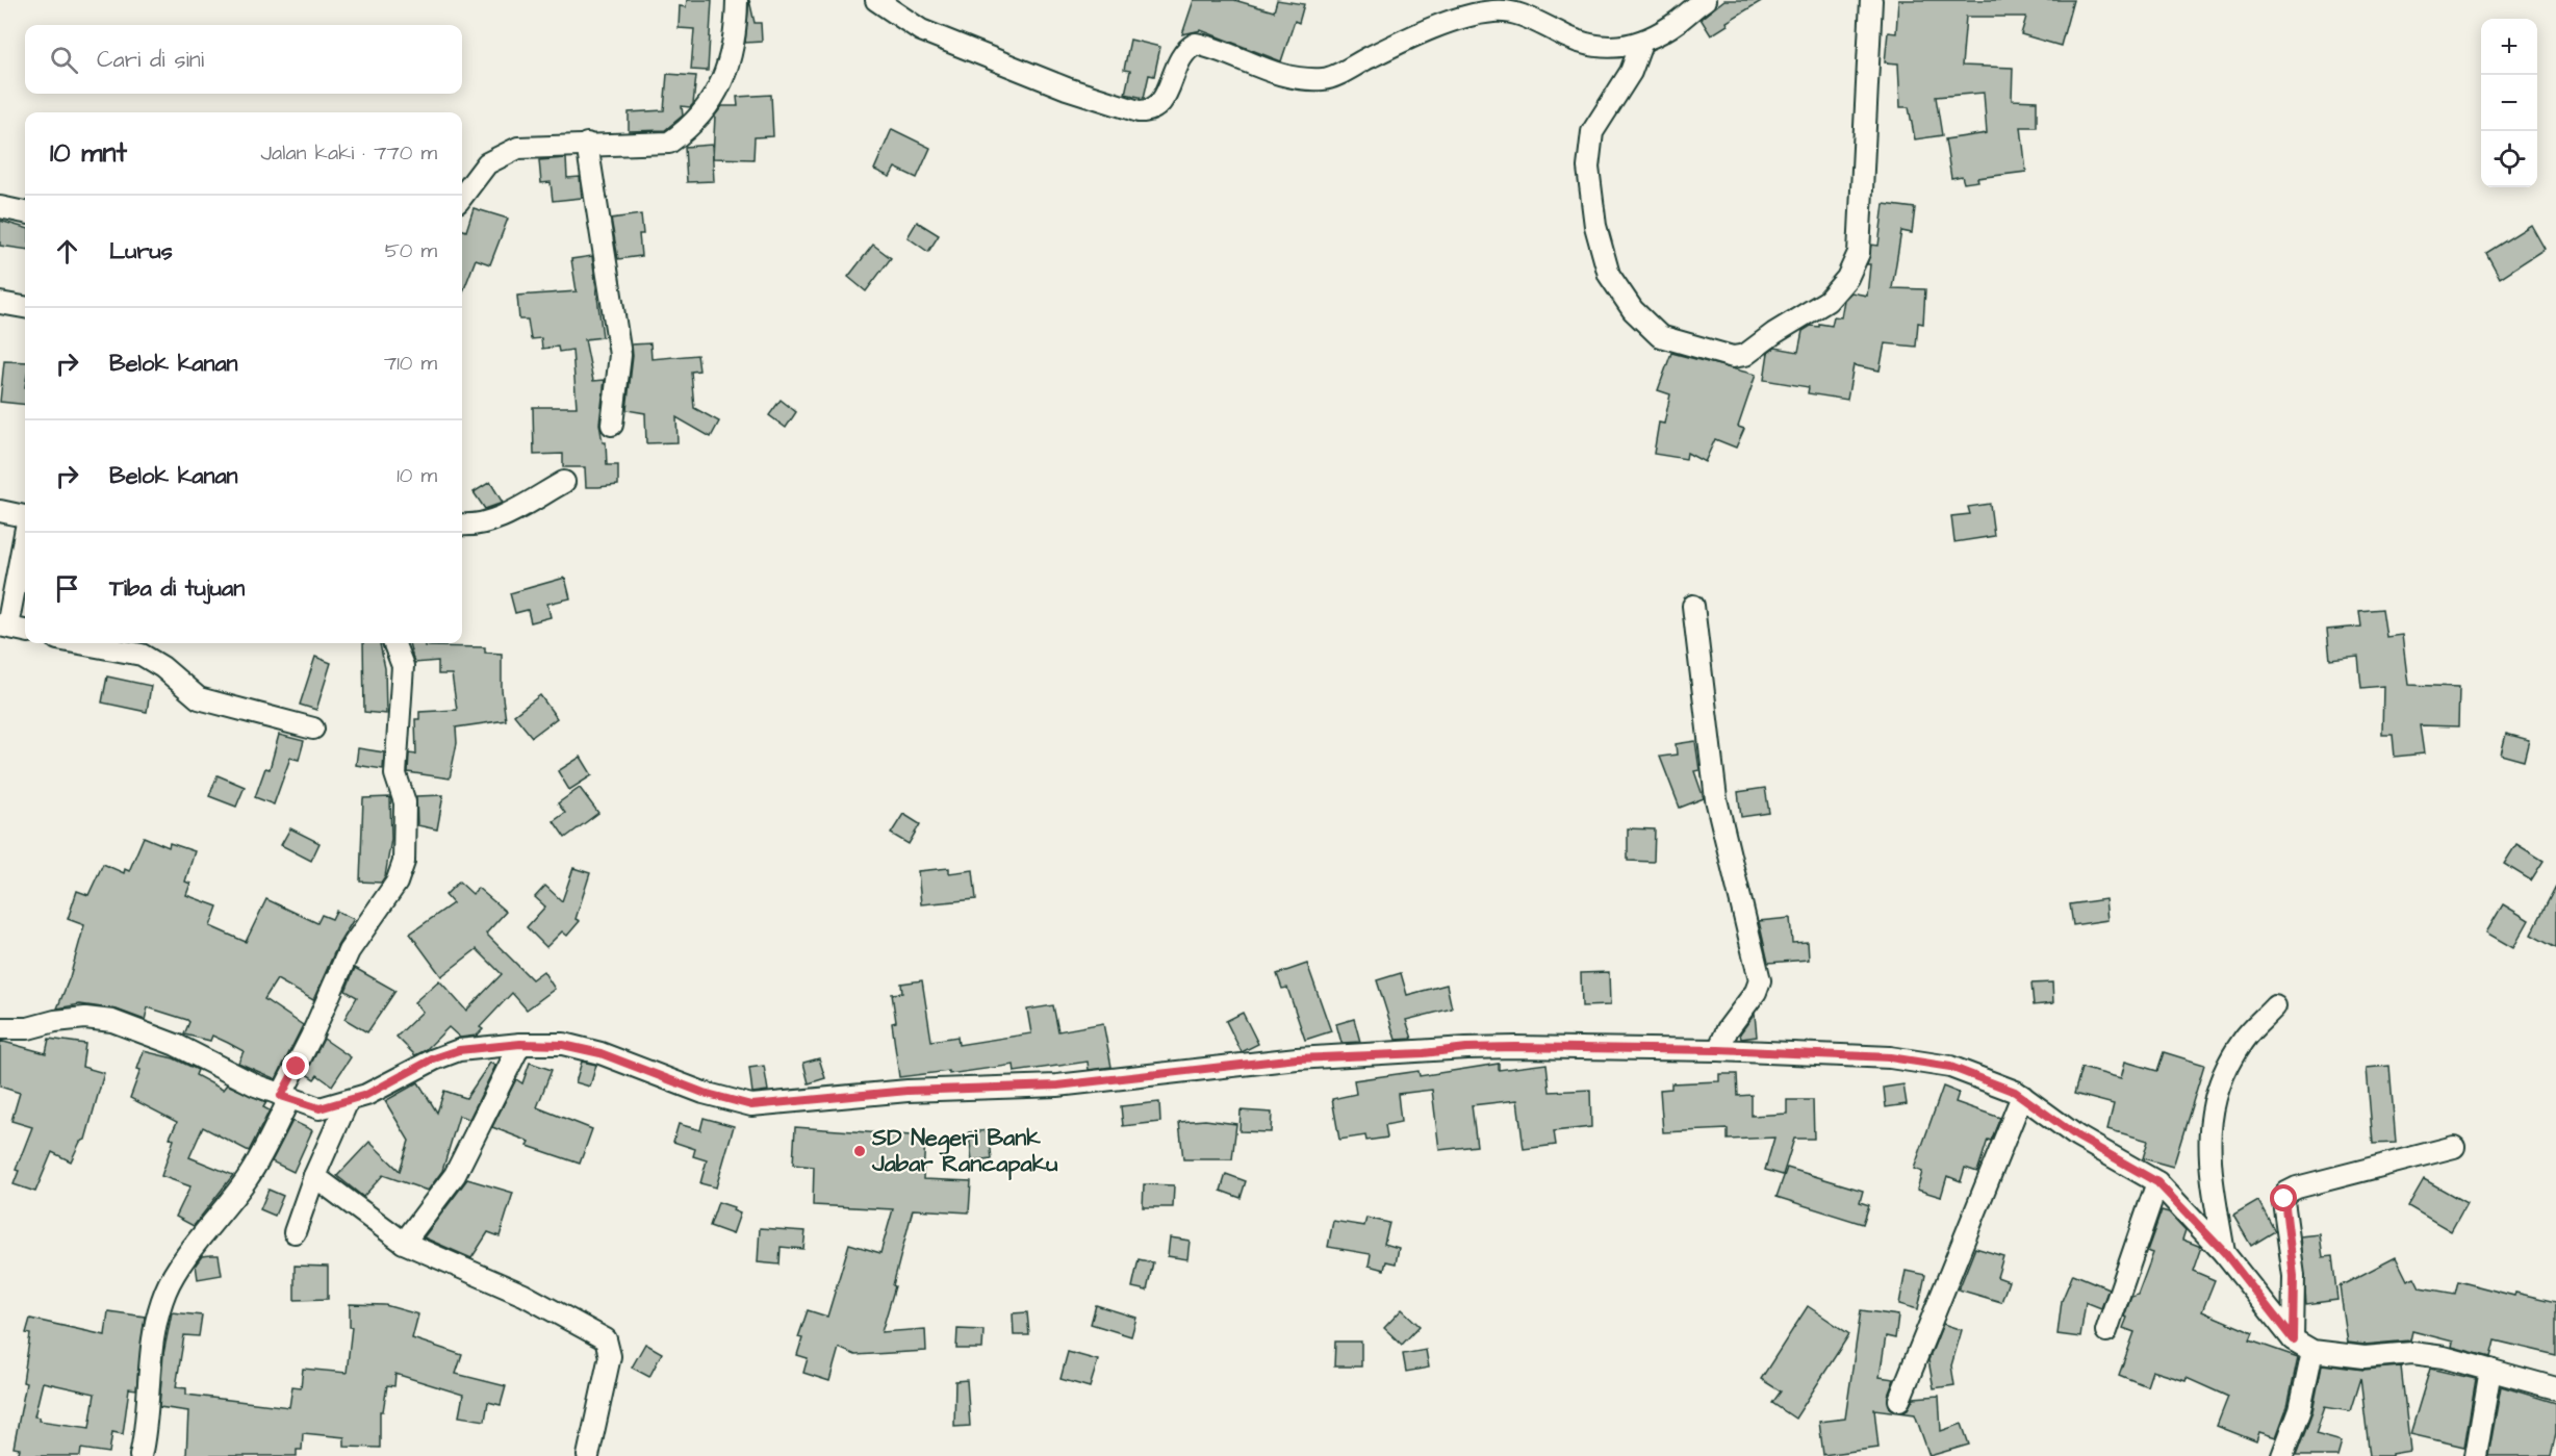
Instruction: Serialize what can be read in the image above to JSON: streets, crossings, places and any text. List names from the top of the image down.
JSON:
{
  "places": ["SD Negeri Bank Jabar Rancapaku"],
  "page": {
    "map_buttons": ["+", "−"],
    "search": "Cari di sini",
    "heading": ["10 mnt", "Jalan kaki · 770 m"],
    "list": [
      ["Lurus", "50 m"],
      ["Belok kanan", "710 m"],
      ["Belok kanan", "10 m"],
      "Tiba di tujuan"
    ]
  }
}
